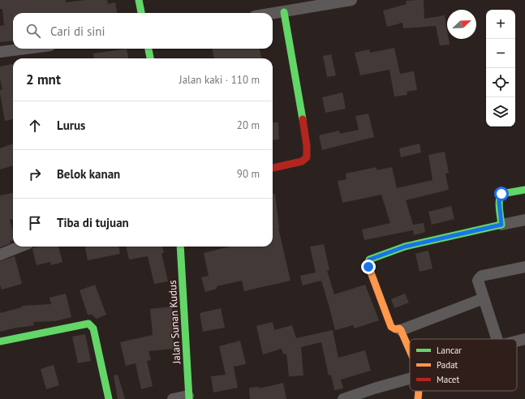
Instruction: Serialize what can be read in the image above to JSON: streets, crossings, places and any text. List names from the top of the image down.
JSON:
{
  "streets": {
    "street": ["Jalan Sunan Kudus"]
  },
  "legend": ["Lancar", "Padat", "Macet"],
  "north": "top right",
  "page": {
    "map_buttons": ["+", "−"],
    "search": "Cari di sini",
    "heading": ["2 mnt", "Jalan kaki · 110 m"],
    "list": [
      ["Lurus", "20 m"],
      ["Belok kanan", "90 m"],
      "Tiba di tujuan"
    ]
  }
}
